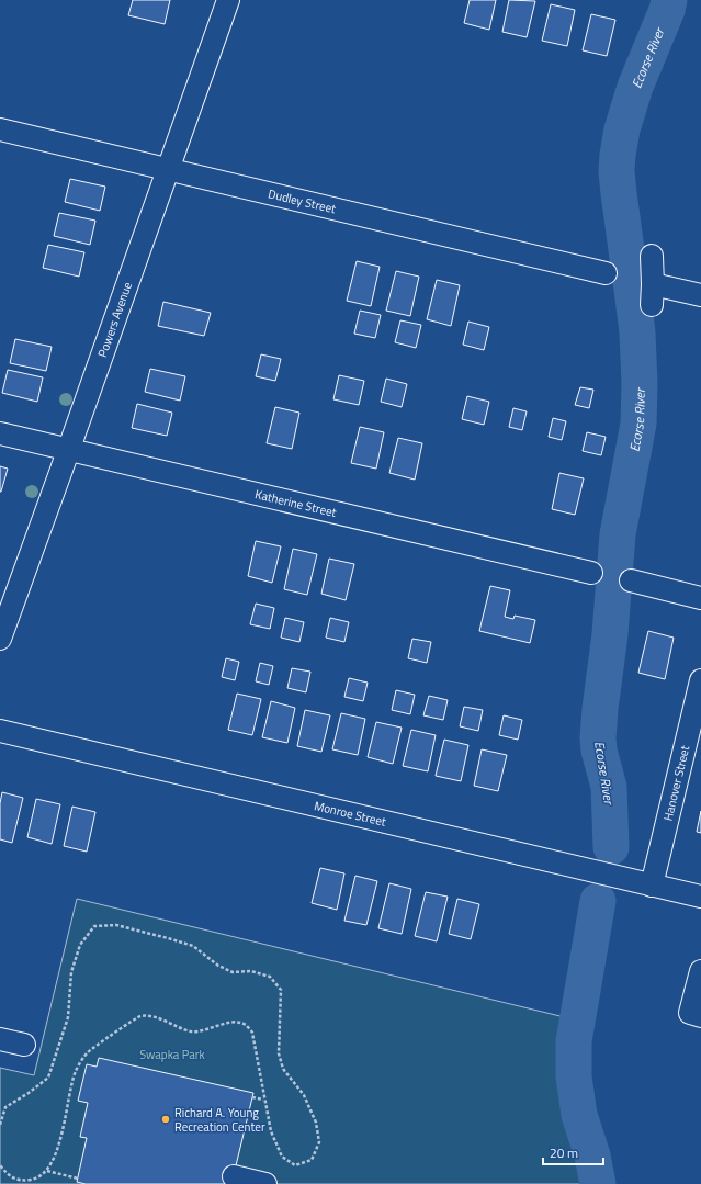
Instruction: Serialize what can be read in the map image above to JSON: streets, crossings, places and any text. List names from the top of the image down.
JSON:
{
  "streets": {
    "street": [
      "Dudley Street",
      "Powers Avenue",
      "Katherine Street",
      "Hanover Street",
      "Monroe Street"
    ]
  },
  "crossings": [
    ["Dudley Street", "Powers Avenue"],
    ["Powers Avenue", "Katherine Street"],
    ["Hanover Street", "Monroe Street"]
  ],
  "water": ["Ecorse River"],
  "parks": ["Swapka Park"],
  "places": ["Richard A. Young Recreation Center"],
  "scale_bar": "20 m"
}
